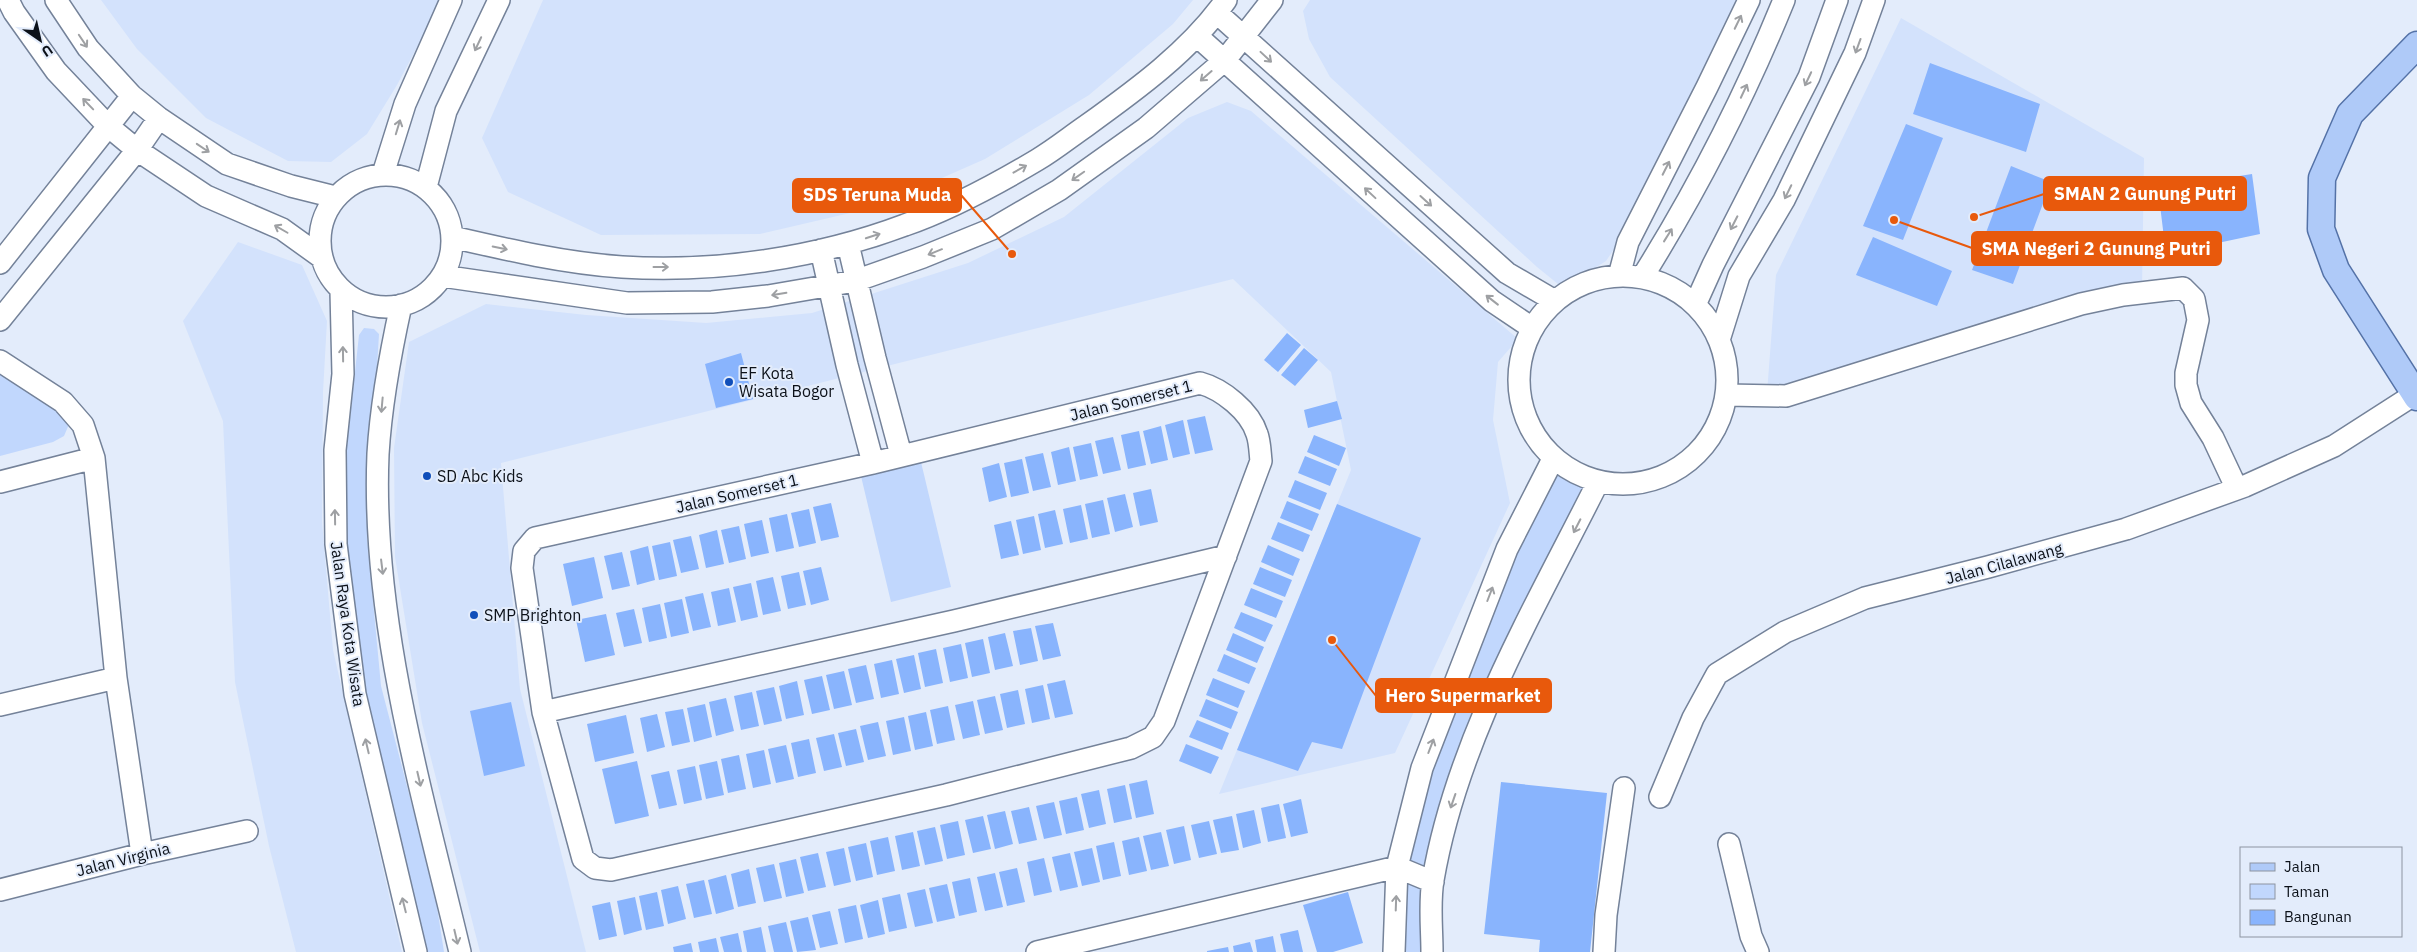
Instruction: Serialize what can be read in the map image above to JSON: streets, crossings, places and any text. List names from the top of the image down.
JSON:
{
  "streets": {
    "street": [
      "Jalan Somerset 1",
      "Jalan Cilalawang",
      "Jalan Raya Kota Wisata",
      "Jalan Virginia"
    ]
  },
  "places": [
    "SMAN 2 Gunung Putri",
    "SMA Negeri 2 Gunung Putri",
    "SDS Teruna Muda",
    "EF Kota Wisata Bogor",
    "SD Abc Kids",
    "SMP Brighton",
    "Hero Supermarket"
  ],
  "legend": ["Jalan", "Taman", "Bangunan"],
  "north": "bottom right"
}
